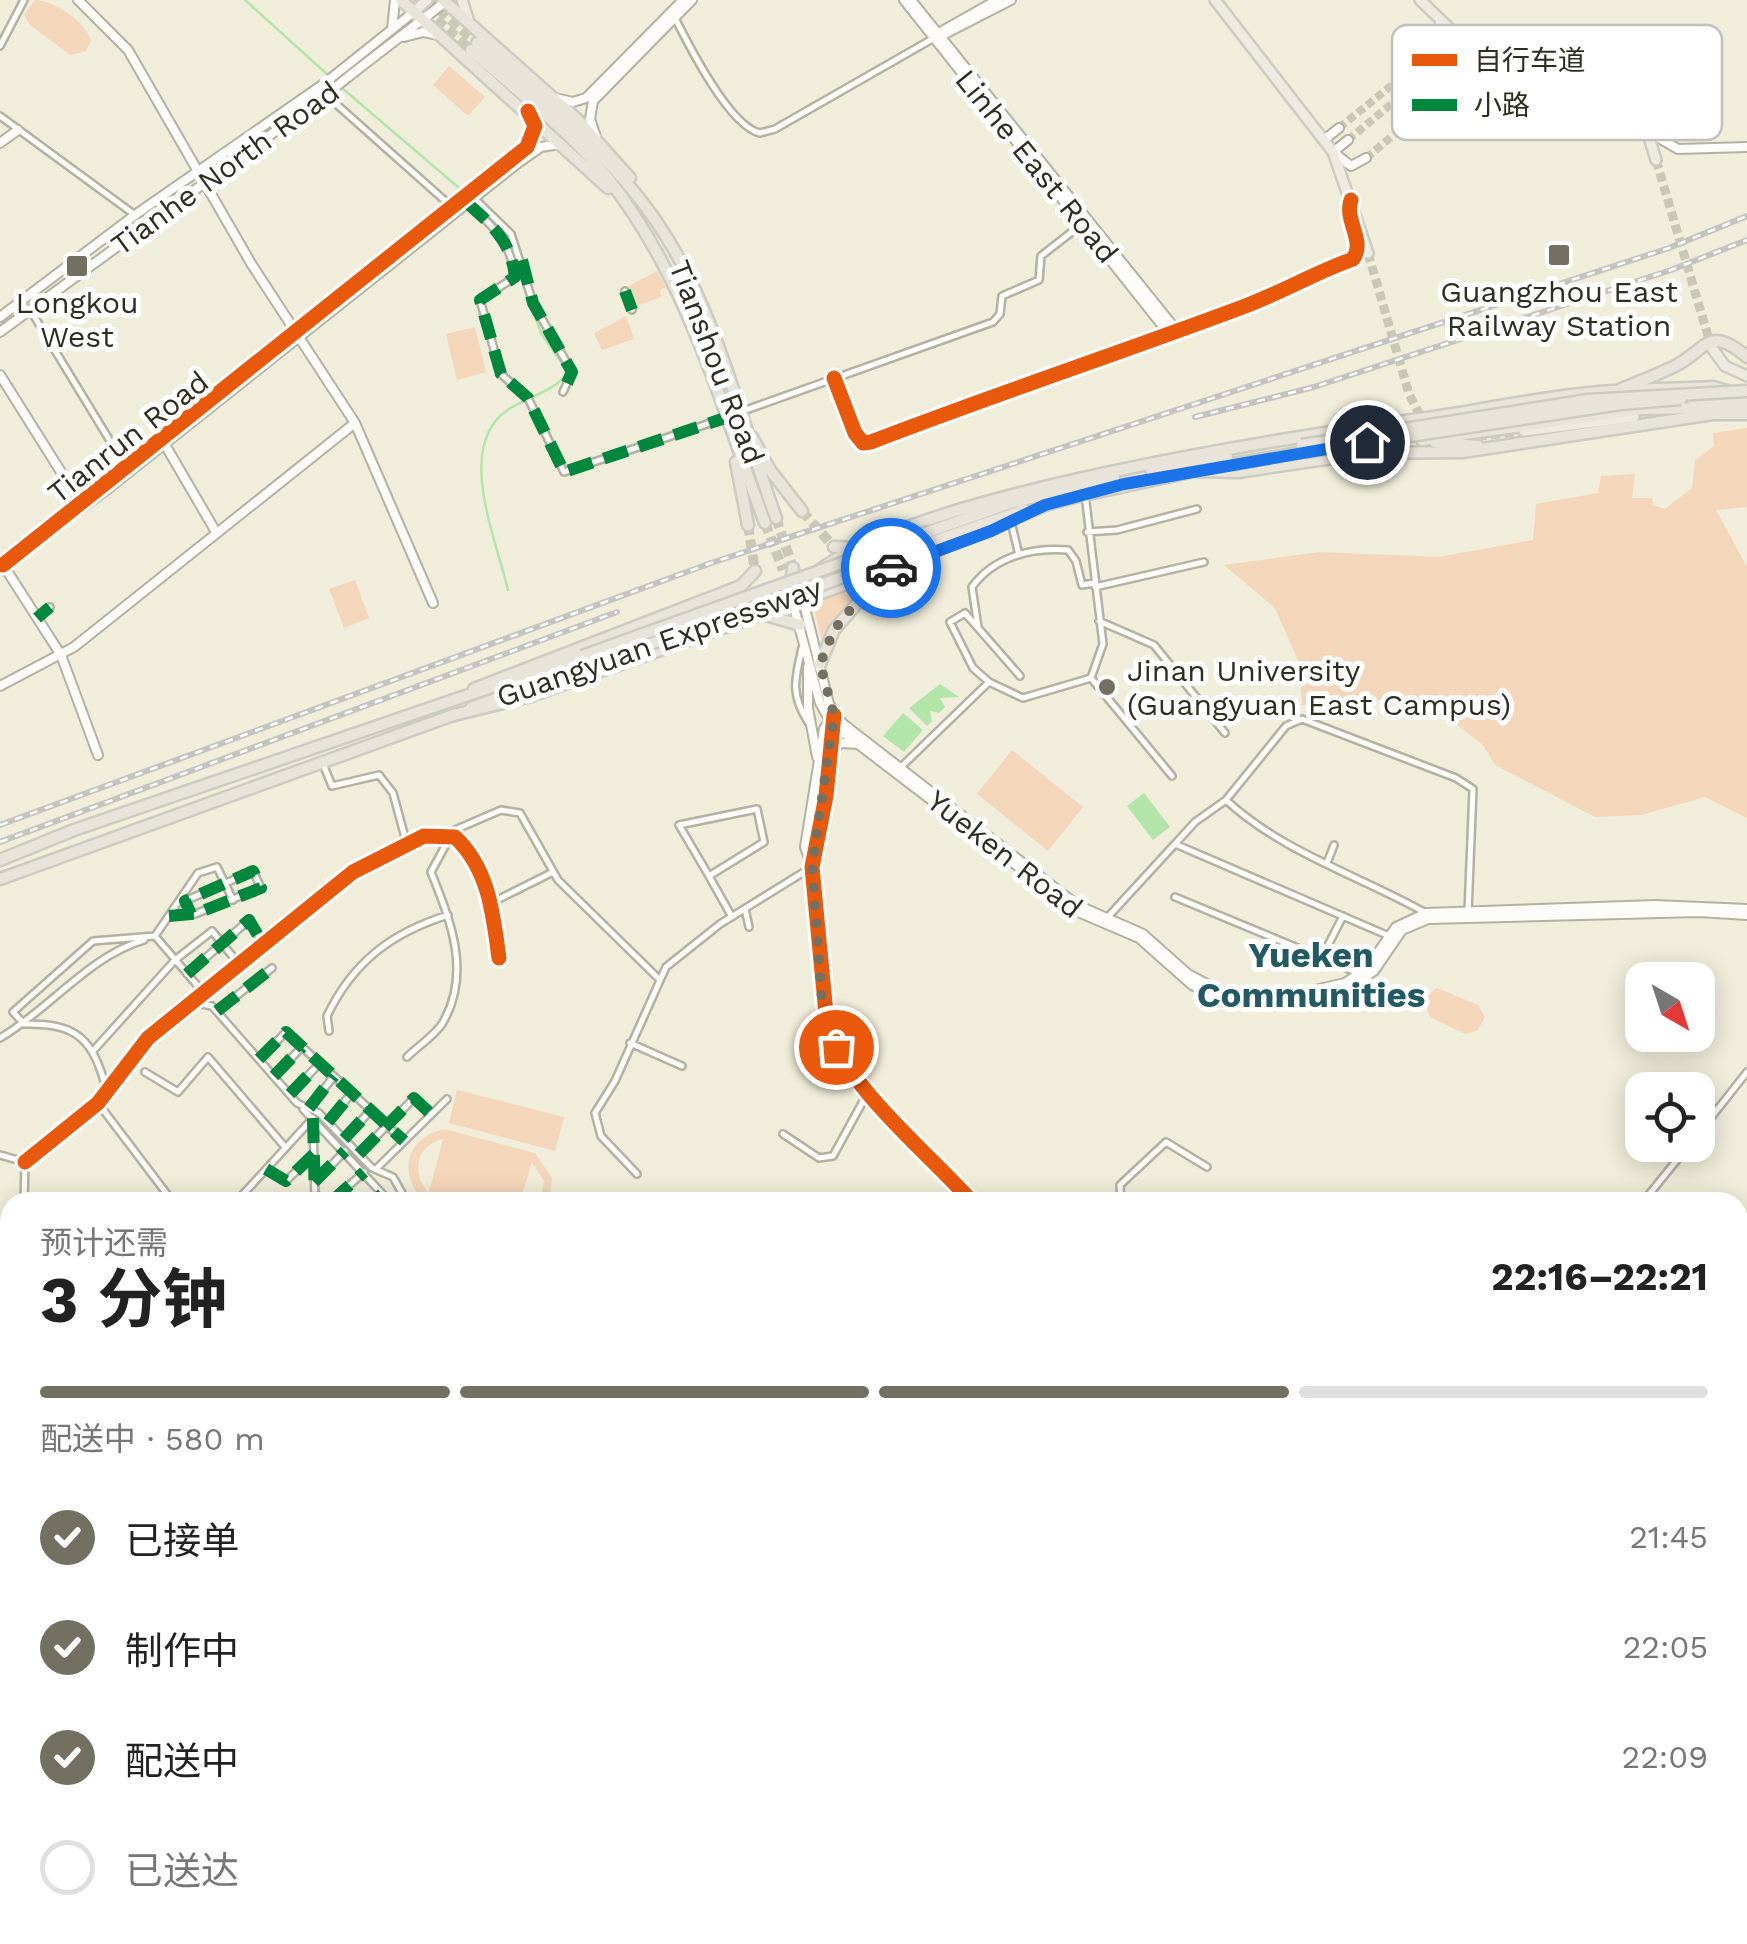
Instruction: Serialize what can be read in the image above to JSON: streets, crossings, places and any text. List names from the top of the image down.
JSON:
{
  "streets": {
    "highway": ["Tianshou Road", "Guangyuan Expressway"],
    "main road": ["Tianhe North Road"],
    "street": ["Linhe East Road", "Tianrun Road", "Yueken Road"]
  },
  "districts": ["Yueken Communities"],
  "places": {
    "transit": ["Guangzhou East Railway Station", "Longkou West"],
    "other": ["Jinan University (Guangyuan East Campus)"]
  },
  "legend": ["自行车道", "小路"],
  "north": "bottom right",
  "page": {
    "heading": ["3 分钟", "预计还需", "22:16–22:21"],
    "bar": "配送中 · 580 m",
    "list": [
      ["已接单", "21:45"],
      ["制作中", "22:05"],
      ["配送中", "22:09"],
      "已送达"
    ]
  }
}
